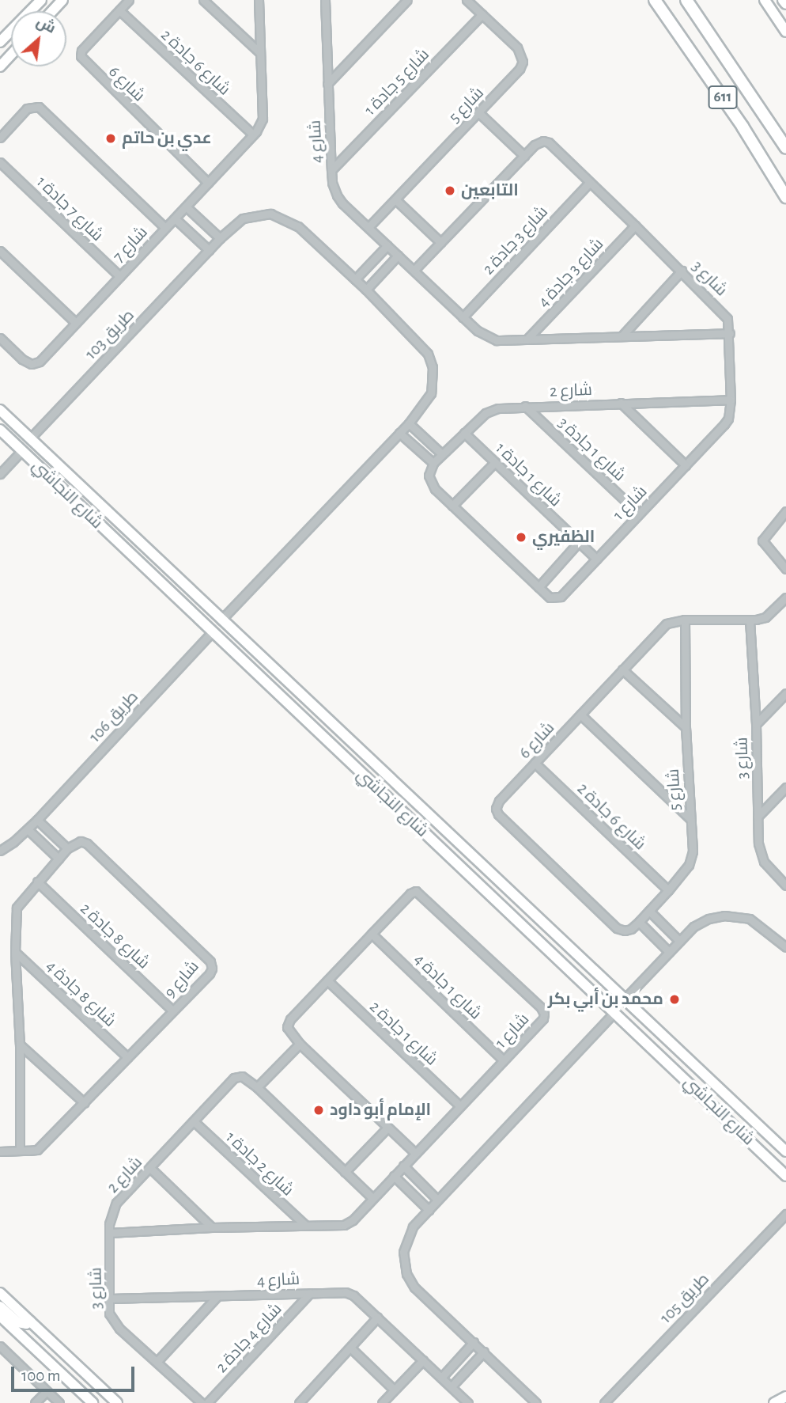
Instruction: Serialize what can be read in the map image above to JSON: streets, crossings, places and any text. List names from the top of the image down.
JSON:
{
  "streets": {
    "main road": ["611", "شارع النجاشي"],
    "street": [
      "شارع 6 جادة 2",
      "شارع 5 جادة 1",
      "شارع 6",
      "شارع 5",
      "شارع 4",
      "شارع 7 جادة 1",
      "شارع 3 جادة 2",
      "شارع 7",
      "شارع 3 جادة 4",
      "شارع 3",
      "طريق 103",
      "شارع 2",
      "شارع 1 جادة 3",
      "شارع 1 جادة 1",
      "شارع 1",
      "طريق 106",
      "شارع 8 جادة 2",
      "شارع 9",
      "شارع 1 جادة 4",
      "شارع 8 جادة 4",
      "شارع 1 جادة 2",
      "شارع 2 جادة 1",
      "طريق 105",
      "شارع 4 جادة 2"
    ]
  },
  "crossings": [
    ["شارع 6 جادة 2", "شارع 6"],
    ["شارع 6 جادة 2", "شارع 5"],
    ["شارع 5 جادة 1", "شارع 5"],
    ["شارع 5 جادة 1", "شارع 4"],
    ["شارع 6", "شارع 5"],
    ["شارع 6", "شارع 3"],
    ["شارع 5", "شارع 4"],
    ["شارع 4", "شارع 3"],
    ["شارع 4", "شارع 4 جادة 2"],
    ["شارع 7 جادة 1", "شارع 7"],
    ["شارع 3 جادة 2", "شارع 3"],
    ["شارع 3 جادة 4", "شارع 3"],
    ["شارع 3", "شارع 2"],
    ["شارع 3", "شارع 1"],
    ["طريق 103", "شارع النجاشي"],
    ["شارع 2", "شارع 1 جادة 3"],
    ["شارع 2", "شارع 1 جادة 1"],
    ["شارع 2", "شارع 1"],
    ["شارع 2", "شارع 2 جادة 1"],
    ["شارع 1 جادة 3", "شارع 1"],
    ["شارع 1 جادة 1", "شارع 1"],
    ["شارع النجاشي", "طريق 106"],
    ["شارع 1", "شارع 1 جادة 4"],
    ["شارع 1", "شارع 1 جادة 2"],
    ["شارع 8 جادة 2", "شارع 9"],
    ["شارع 9", "شارع 8 جادة 4"]
  ],
  "places": [
    "عدي بن حاتم",
    "التابعين",
    "الظفيري",
    "محمد بن أبي بكر",
    "الإمام أبو داود"
  ],
  "scale_bar": "100 m",
  "north": "top right"
}
